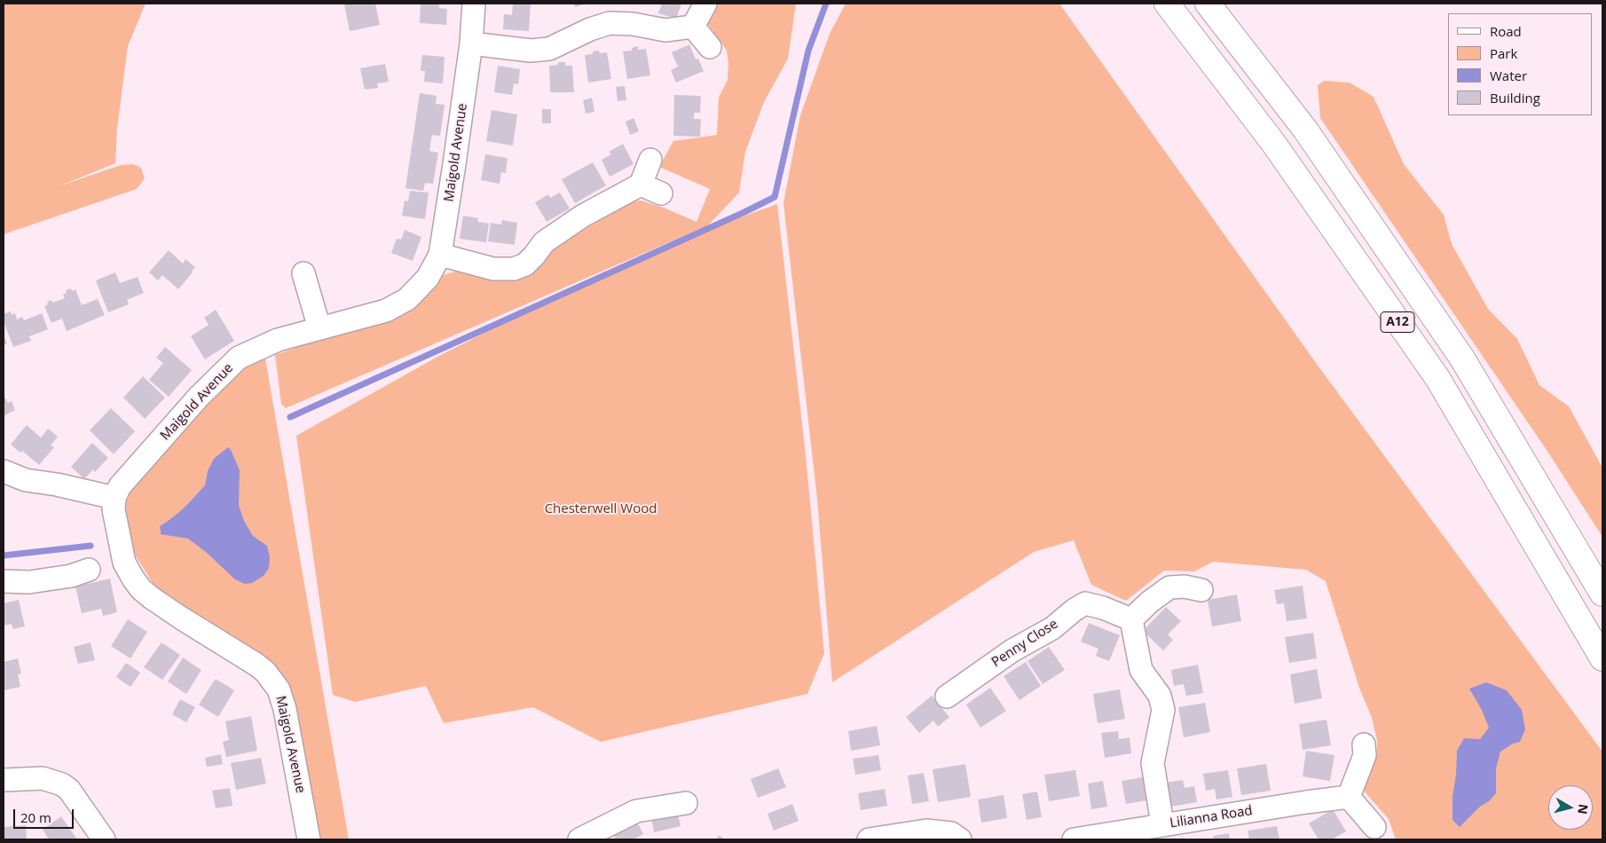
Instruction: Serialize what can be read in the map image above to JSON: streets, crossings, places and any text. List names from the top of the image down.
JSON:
{
  "streets": {
    "highway": ["A12"],
    "street": ["Maigold Avenue", "Penny Close", "Lilianna Road"]
  },
  "parks": ["Chesterwell Wood"],
  "legend": [
    "Road",
    "Park",
    "Water",
    "Building"
  ],
  "scale_bar": "20 m",
  "north": "right"
}
